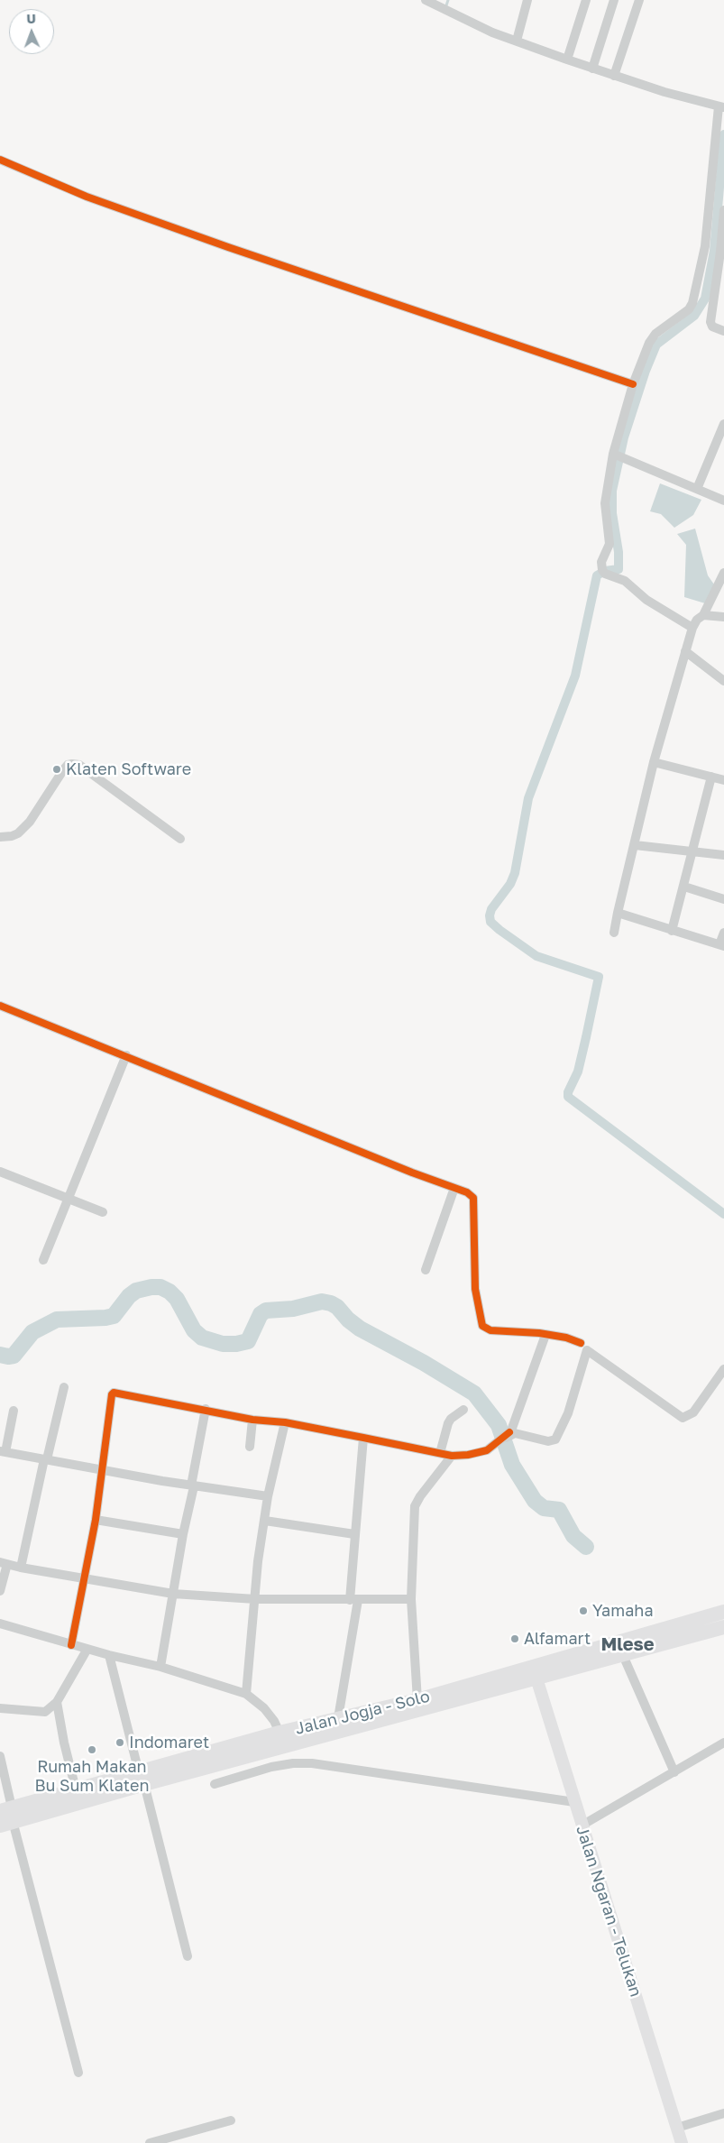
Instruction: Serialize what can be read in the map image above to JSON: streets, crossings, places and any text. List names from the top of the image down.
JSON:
{
  "streets": {
    "highway": ["Jalan Jogja - Solo"],
    "main road": ["Jalan Ngaran - Telukan"]
  },
  "crossings": [
    ["Jalan Jogja - Solo", "Jalan Ngaran - Telukan"]
  ],
  "districts": ["Mlese"],
  "places": [
    "Klaten Software",
    "Yamaha",
    "Alfamart",
    "Indomaret",
    "Rumah Makan Bu Sum Klaten"
  ],
  "north": "top"
}
